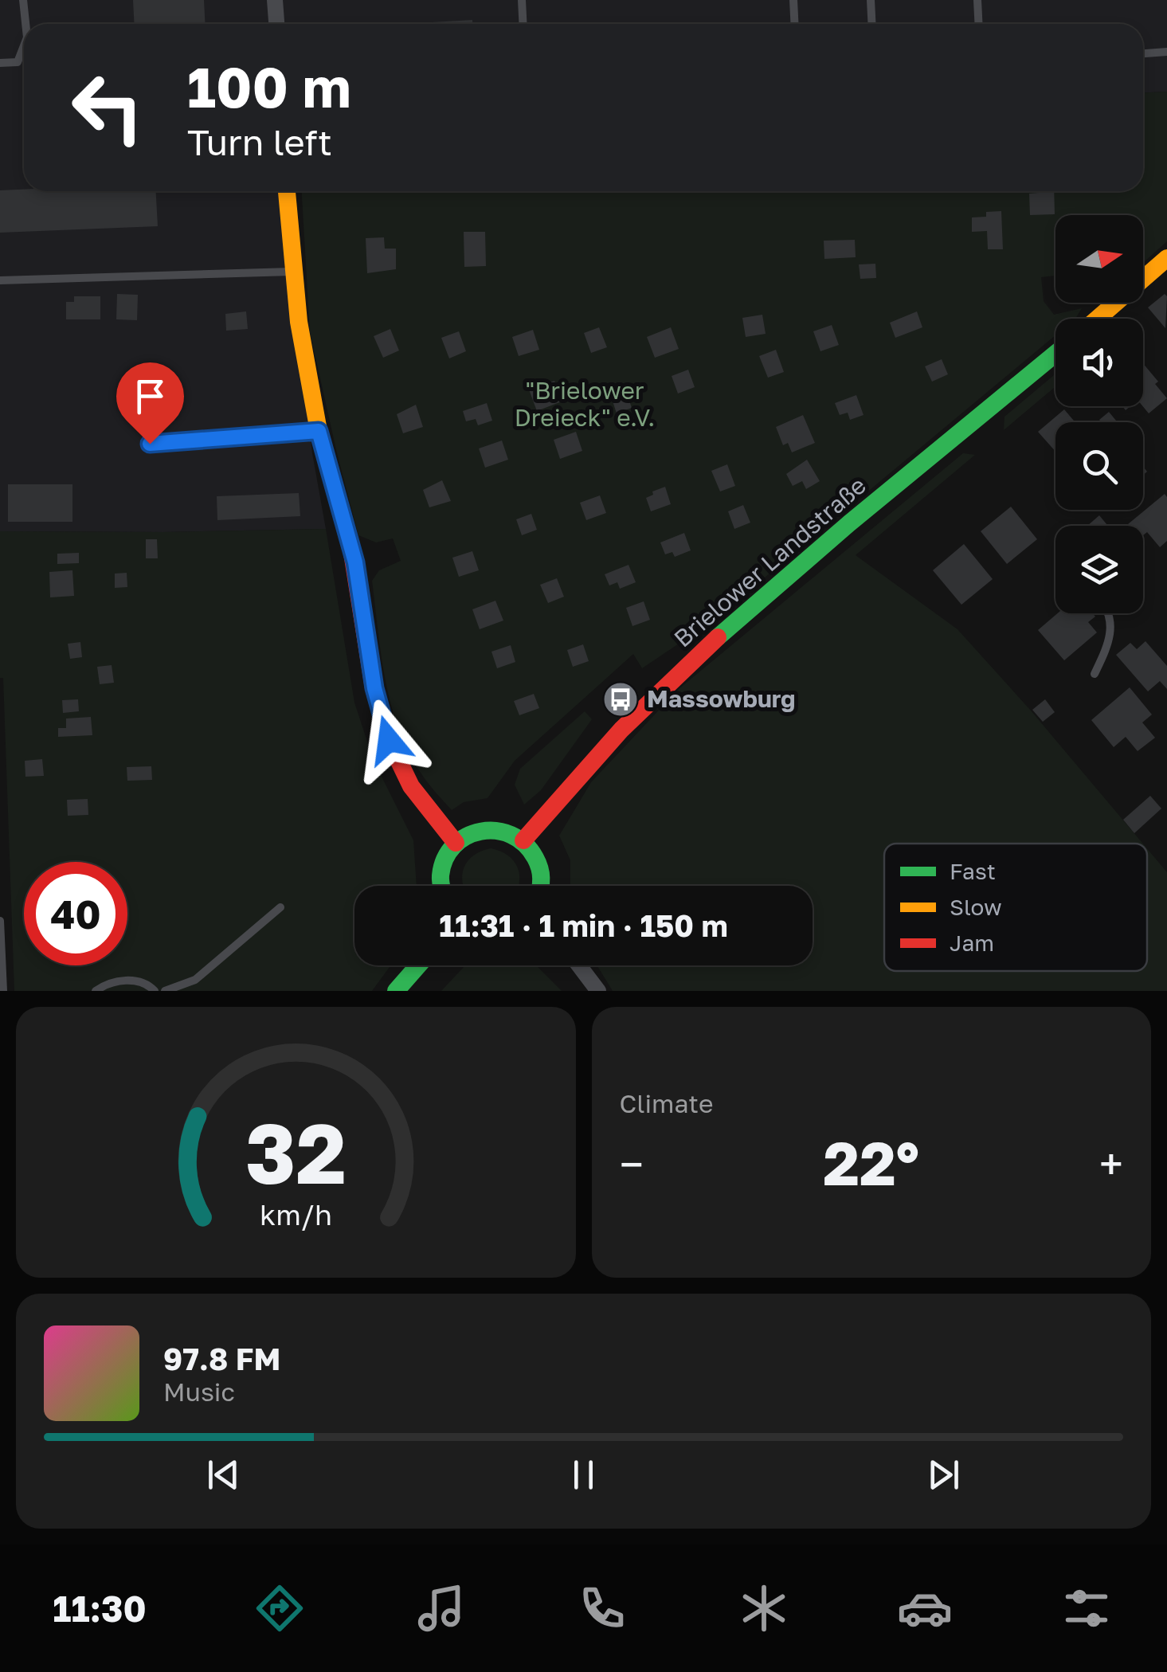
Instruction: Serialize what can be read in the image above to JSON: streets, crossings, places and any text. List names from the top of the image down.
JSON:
{
  "streets": {
    "main road": ["Brielower Landstraße"]
  },
  "parks": ["\"Brielower Dreieck\" e.V."],
  "places": {
    "bus stop": ["Massowburg"]
  },
  "legend": ["Fast", "Slow", "Jam"],
  "north": "right",
  "page": {
    "turn": ["100 m", "Turn left"],
    "limit": "40",
    "trip": "11:31 · 1 min · 150 m",
    "tile": "Climate",
    "heat": ["−", "22°", "+"],
    "song": ["97.8 FM", "Music"],
    "tabs": "11:30",
    "gauge": ["32", "km/h"]
  }
}
